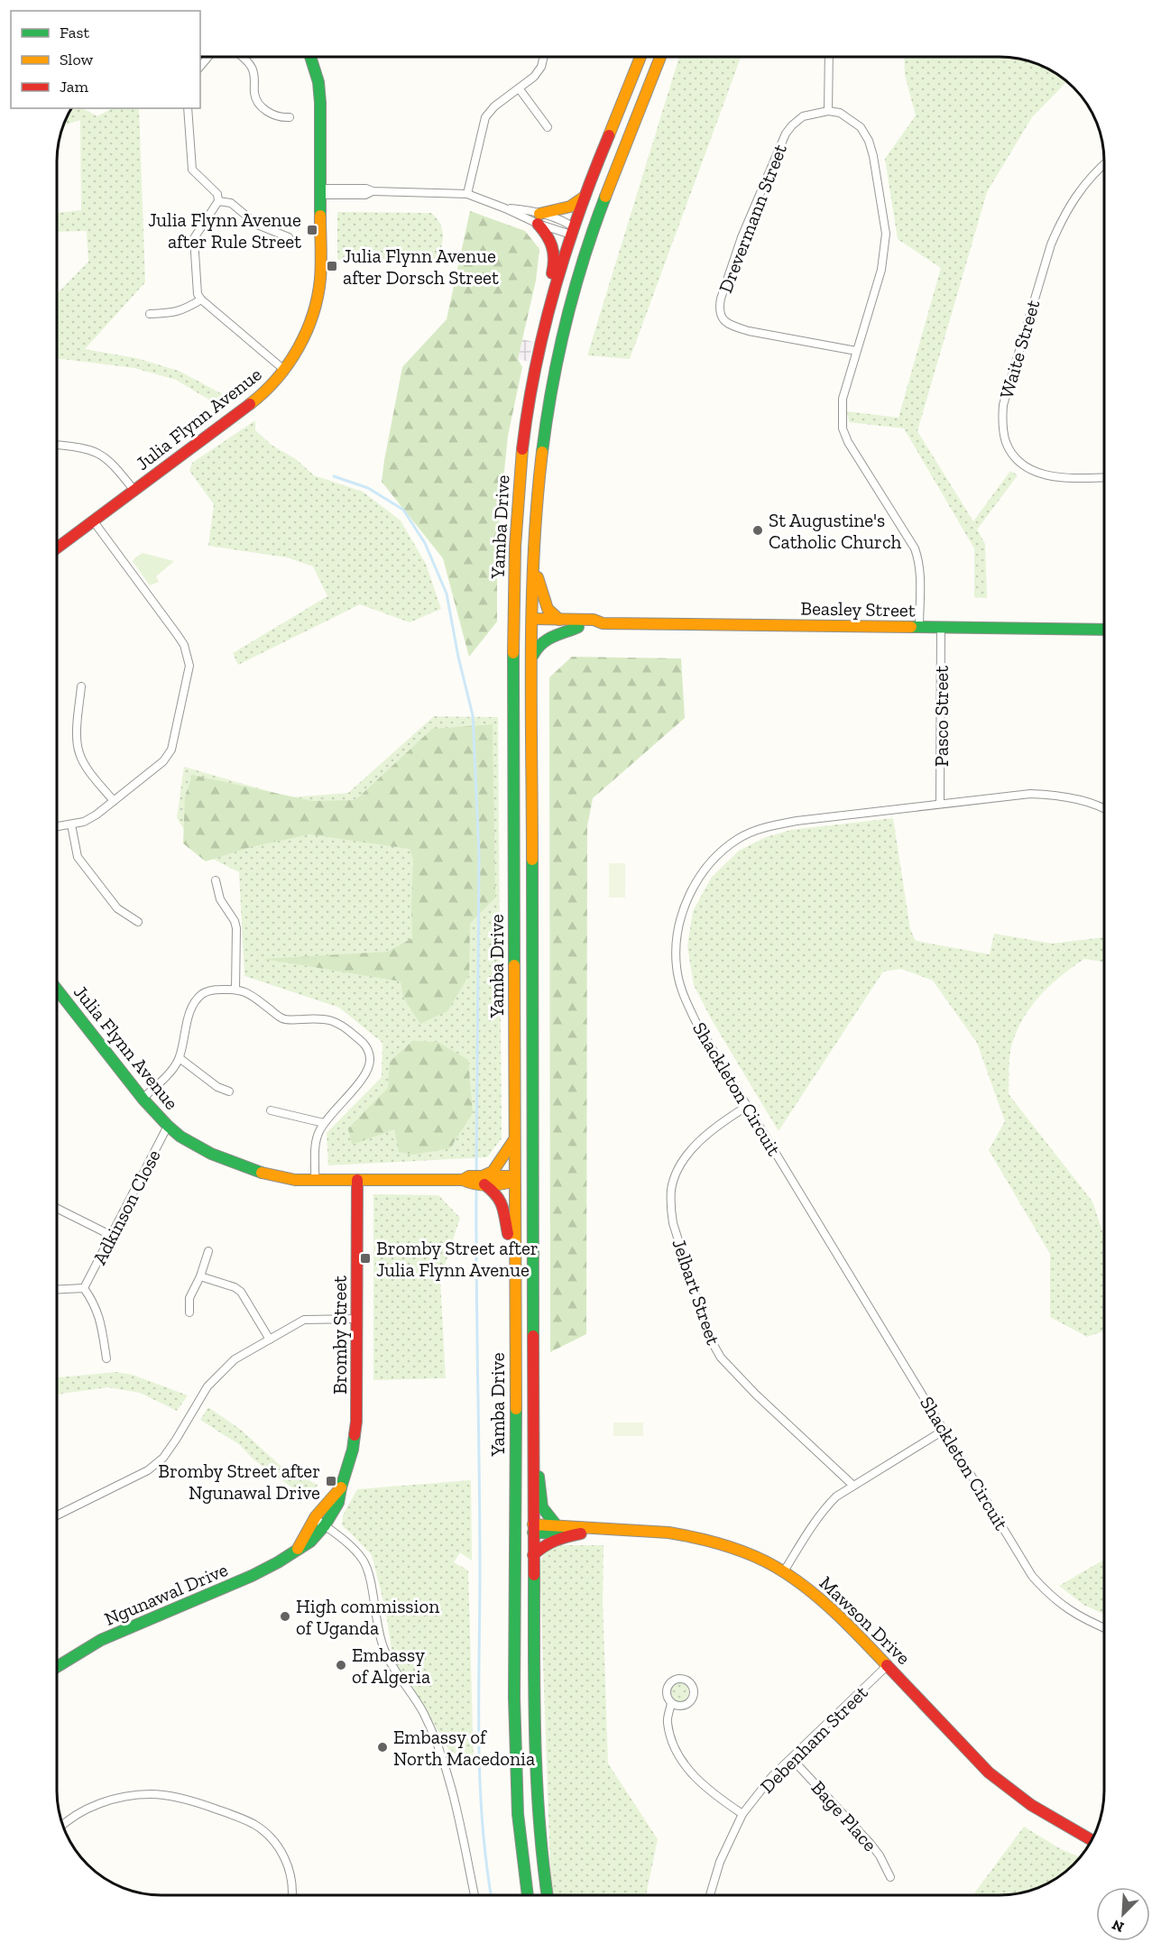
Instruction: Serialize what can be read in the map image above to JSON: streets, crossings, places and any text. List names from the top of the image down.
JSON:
{
  "streets": {
    "main road": [
      "Julia Flynn Avenue",
      "Yamba Drive",
      "Beasley Street",
      "Bromby Street",
      "Ngunawal Drive",
      "Mawson Drive"
    ],
    "street": [
      "Drevermann Street",
      "Waite Street",
      "Pasco Street",
      "Shackleton Circuit",
      "Adkinson Close",
      "Jelbart Street",
      "Debenham Street",
      "Bage Place"
    ]
  },
  "crossings": [
    ["Julia Flynn Avenue", "Yamba Drive"],
    ["Julia Flynn Avenue", "Adkinson Close"],
    ["Julia Flynn Avenue", "Bromby Street"],
    ["Yamba Drive", "Beasley Street"],
    ["Yamba Drive", "Mawson Drive"],
    ["Beasley Street", "Pasco Street"],
    ["Pasco Street", "Shackleton Circuit"],
    ["Shackleton Circuit", "Jelbart Street"],
    ["Bromby Street", "Ngunawal Drive"],
    ["Mawson Drive", "Debenham Street"],
    ["Debenham Street", "Bage Place"]
  ],
  "places": {
    "transit": [
      "Julia Flynn Avenue after Rule Street",
      "Julia Flynn Avenue after Dorsch Street",
      "Bromby Street after Julia Flynn Avenue",
      "Bromby Street after Ngunawal Drive"
    ],
    "other": [
      "St Augustine's Catholic Church",
      "High commission of Uganda",
      "Embassy of Algeria",
      "Embassy of North Macedonia"
    ]
  },
  "legend": ["Fast", "Slow", "Jam"],
  "north": "bottom left"
}
